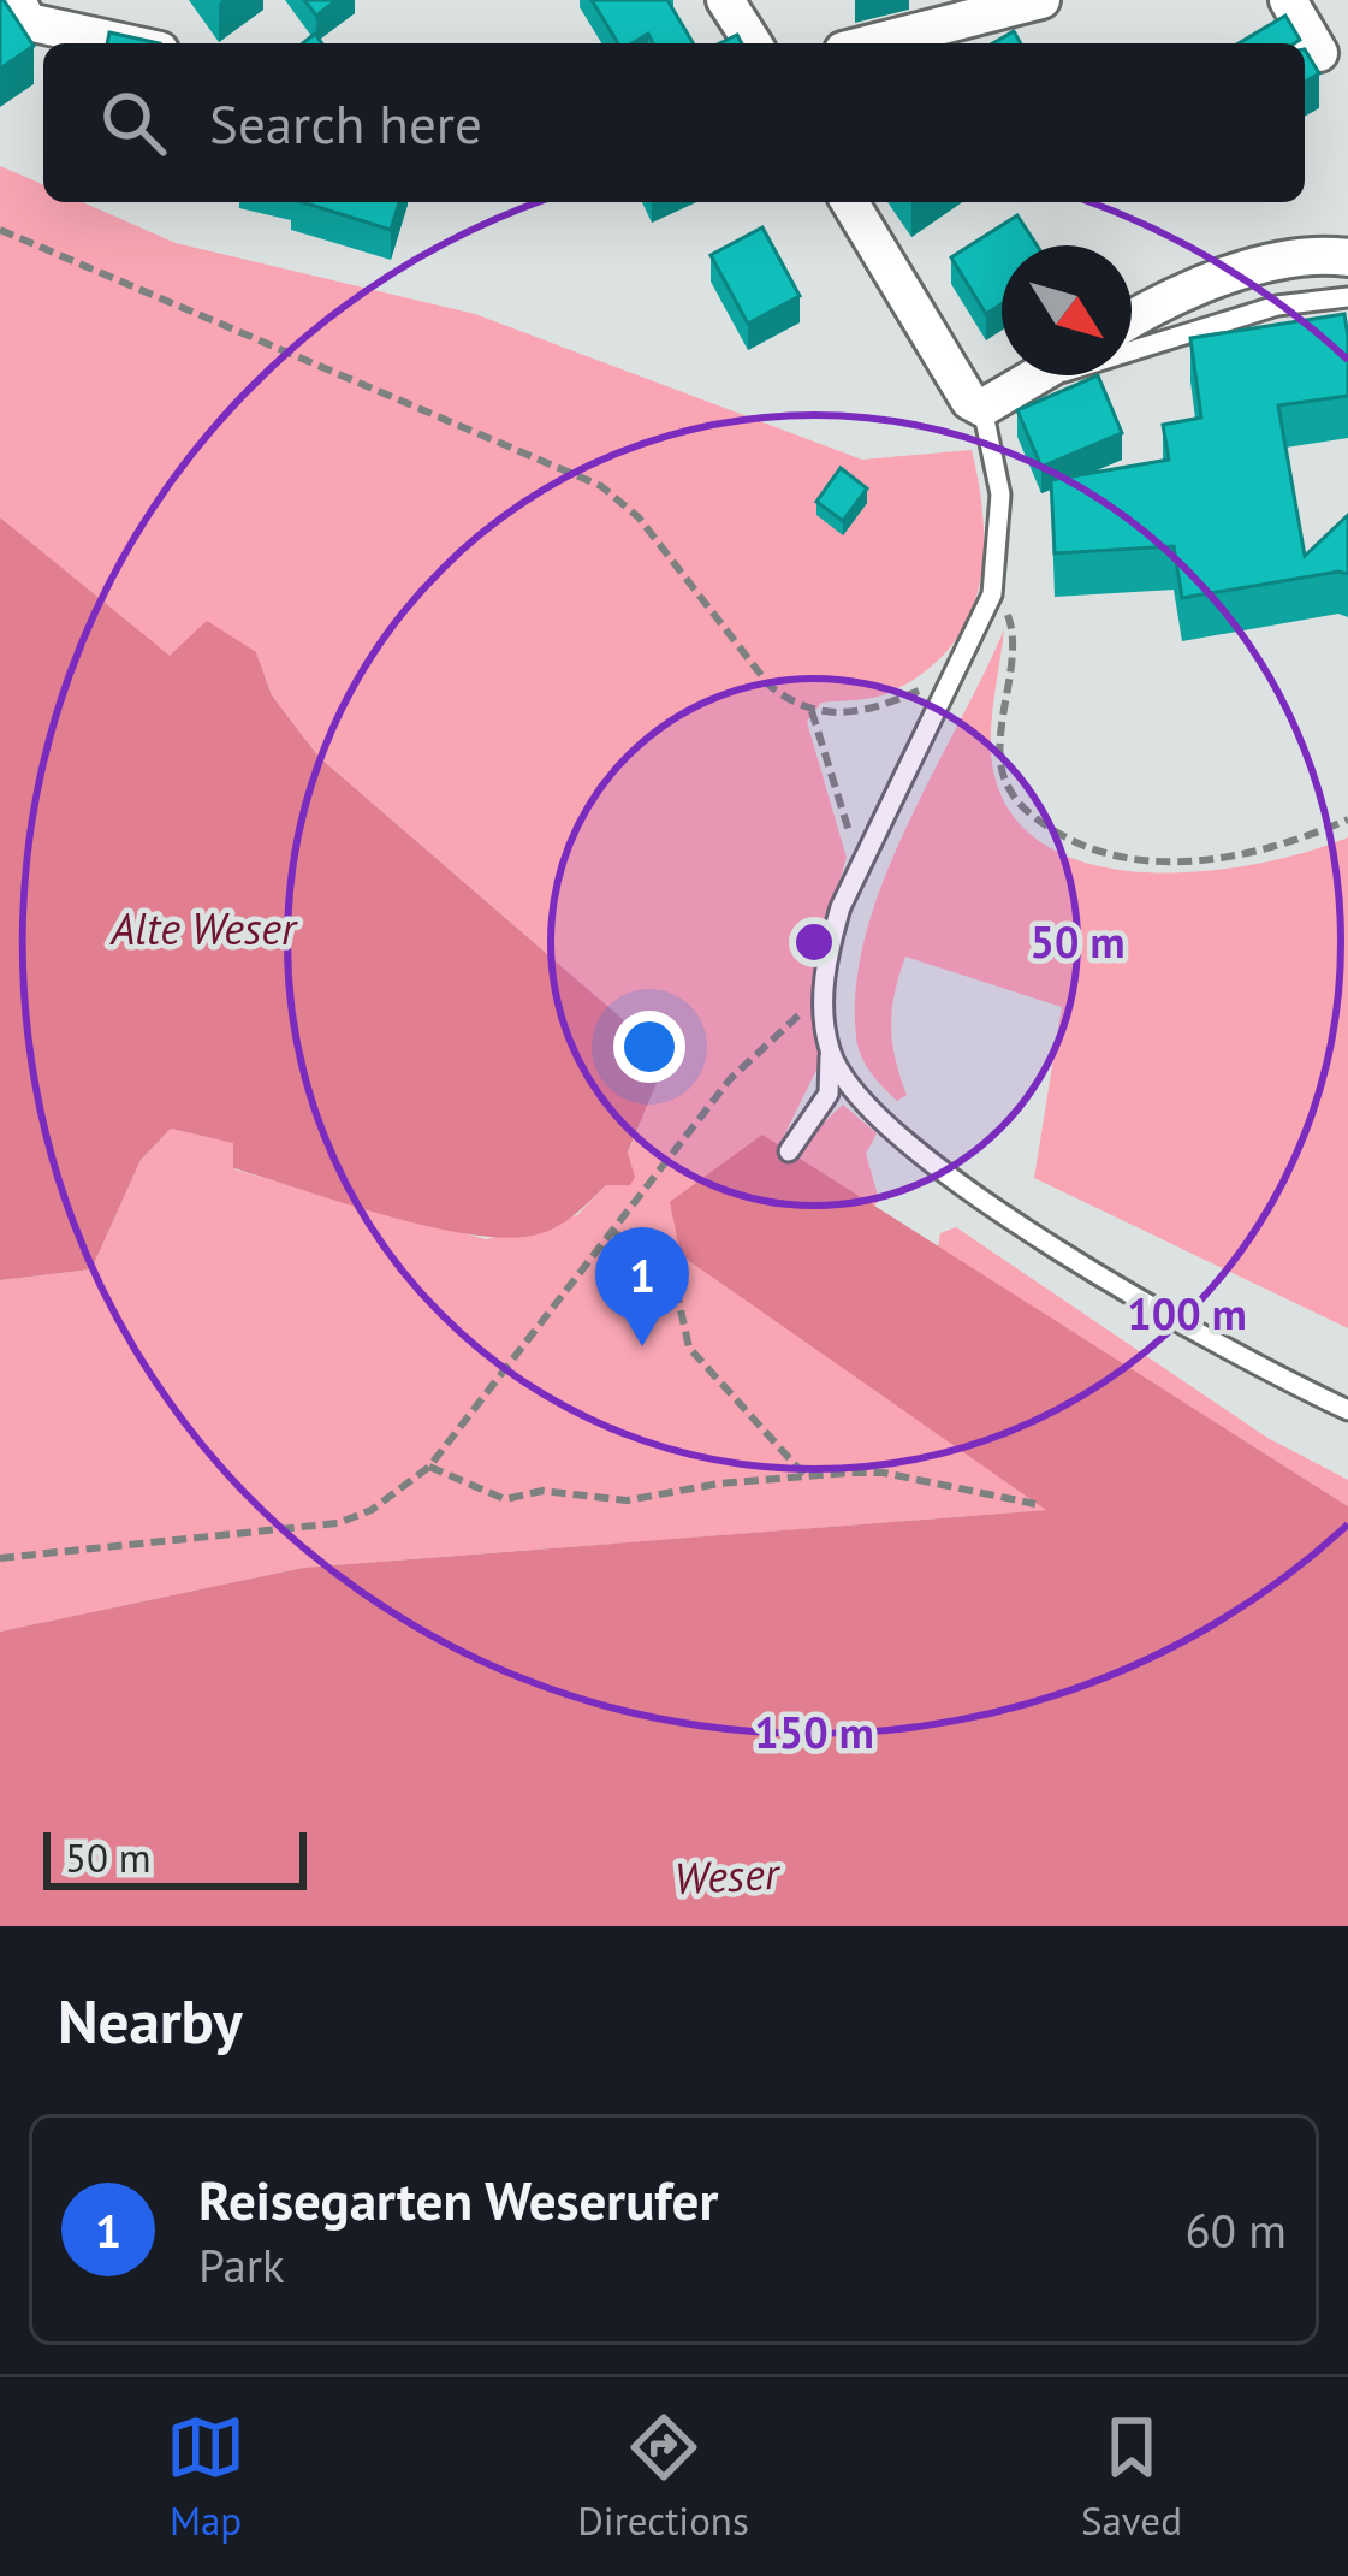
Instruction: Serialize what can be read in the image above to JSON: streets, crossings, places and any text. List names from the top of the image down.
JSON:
{
  "water": ["Alte Weser", "Weser"],
  "scale_bar": "50 m",
  "north": "bottom right",
  "page": {
    "search": "Search here",
    "pins": "1",
    "scale": "50 m",
    "heading": "Nearby",
    "list": [
      {
        "mark": "1",
        "name": "Reisegarten Weserufer",
        "note": "Park",
        "value": "60 m"
      }
    ],
    "nav": ["Map", "Directions", "Saved"]
  },
  "rings": ["50 m", "100 m", "150 m"]
}
